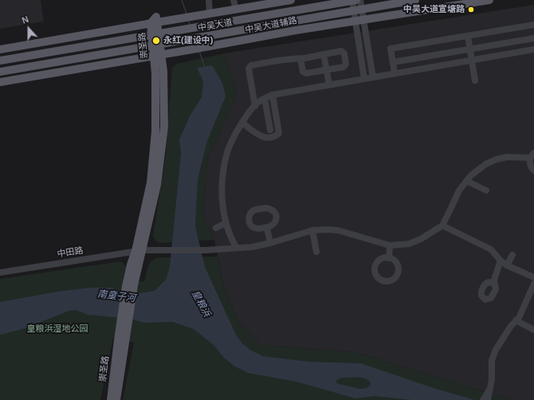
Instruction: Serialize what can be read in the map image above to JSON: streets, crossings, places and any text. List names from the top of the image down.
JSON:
{
  "streets": {
    "main road": ["中吴大道", "中吴大道辅路", "崇圣路"],
    "street": ["中田路"]
  },
  "crossings": [
    ["中吴大道", "崇圣路"],
    ["中吴大道辅路", "崇圣路"],
    ["崇圣路", "中田路"]
  ],
  "water": ["南童子河", "皇粮浜"],
  "parks": ["皇粮浜湿地公园"],
  "places": ["中吴大道宣塘路", "永红(建设中)"],
  "north": "top"
}
